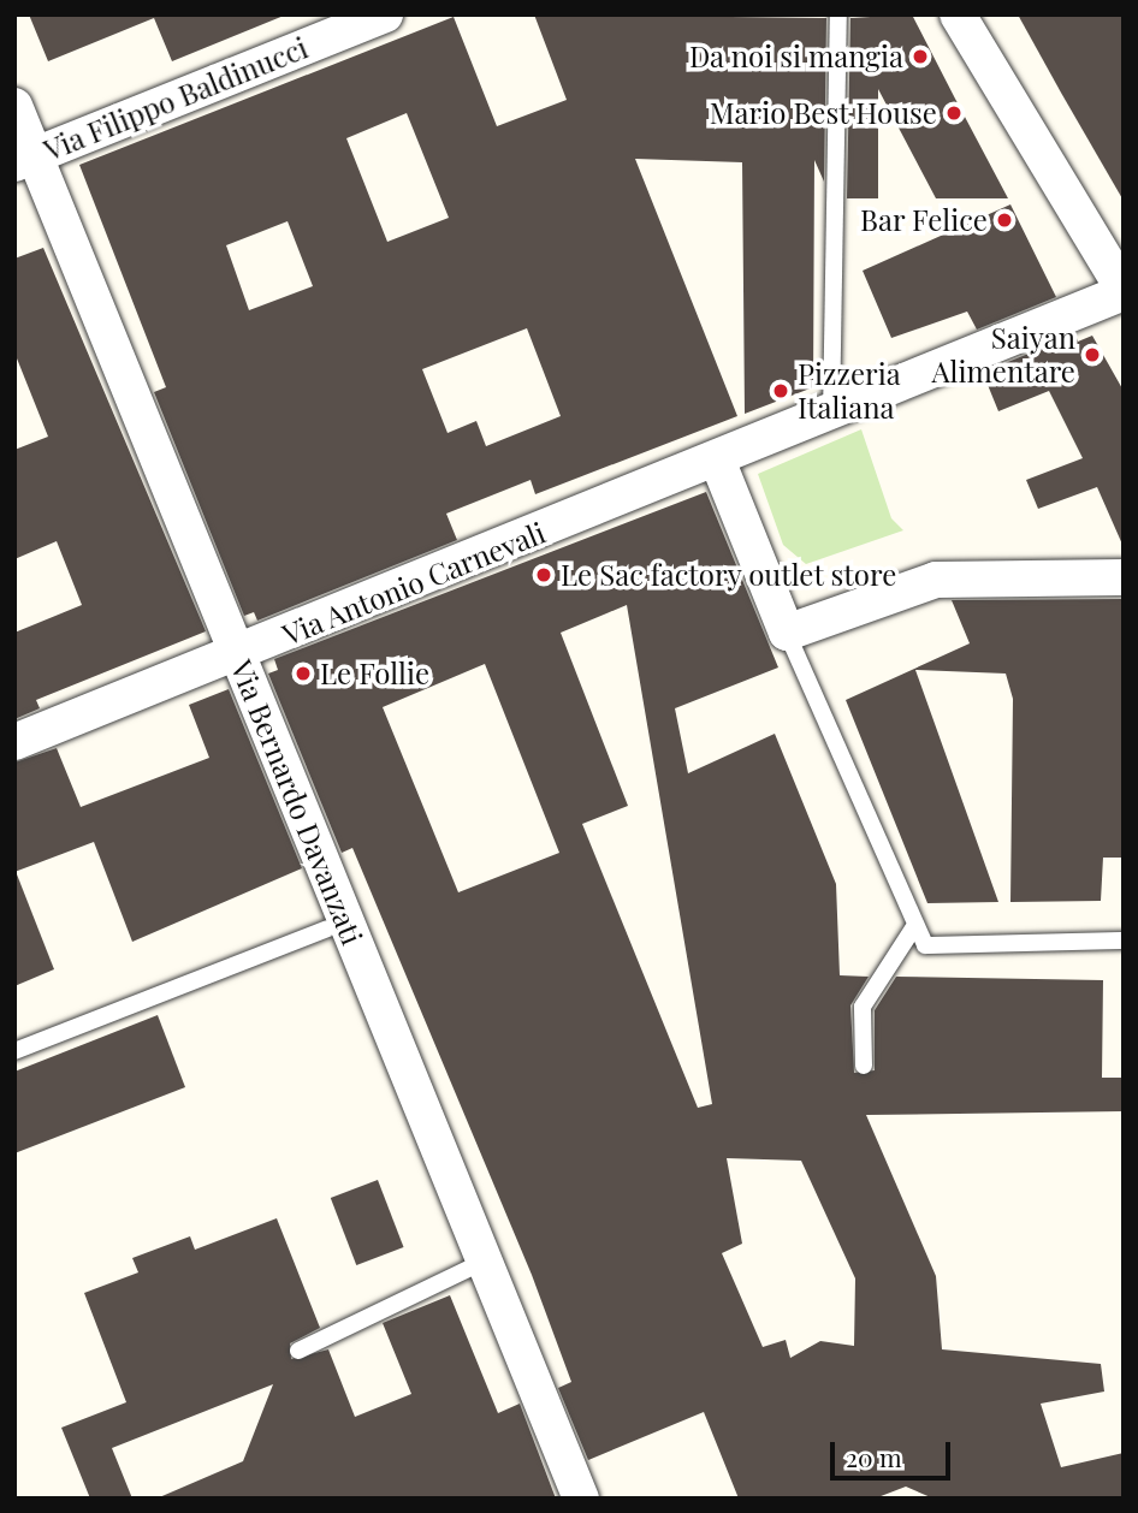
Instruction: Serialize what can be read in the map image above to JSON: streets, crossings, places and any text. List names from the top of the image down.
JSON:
{
  "streets": {
    "street": ["Via Filippo Baldinucci", "Via Antonio Carnevali", "Via Bernardo Davanzati"]
  },
  "crossings": [
    ["Via Filippo Baldinucci", "Via Bernardo Davanzati"],
    ["Via Antonio Carnevali", "Via Bernardo Davanzati"]
  ],
  "places": [
    "Da noi si mangia",
    "Mario Best House",
    "Bar Felice",
    "Saiyan Alimentare",
    "Pizzeria Italiana",
    "Le Sac factory outlet store",
    "Le Follie"
  ],
  "scale_bar": "20 m"
}
